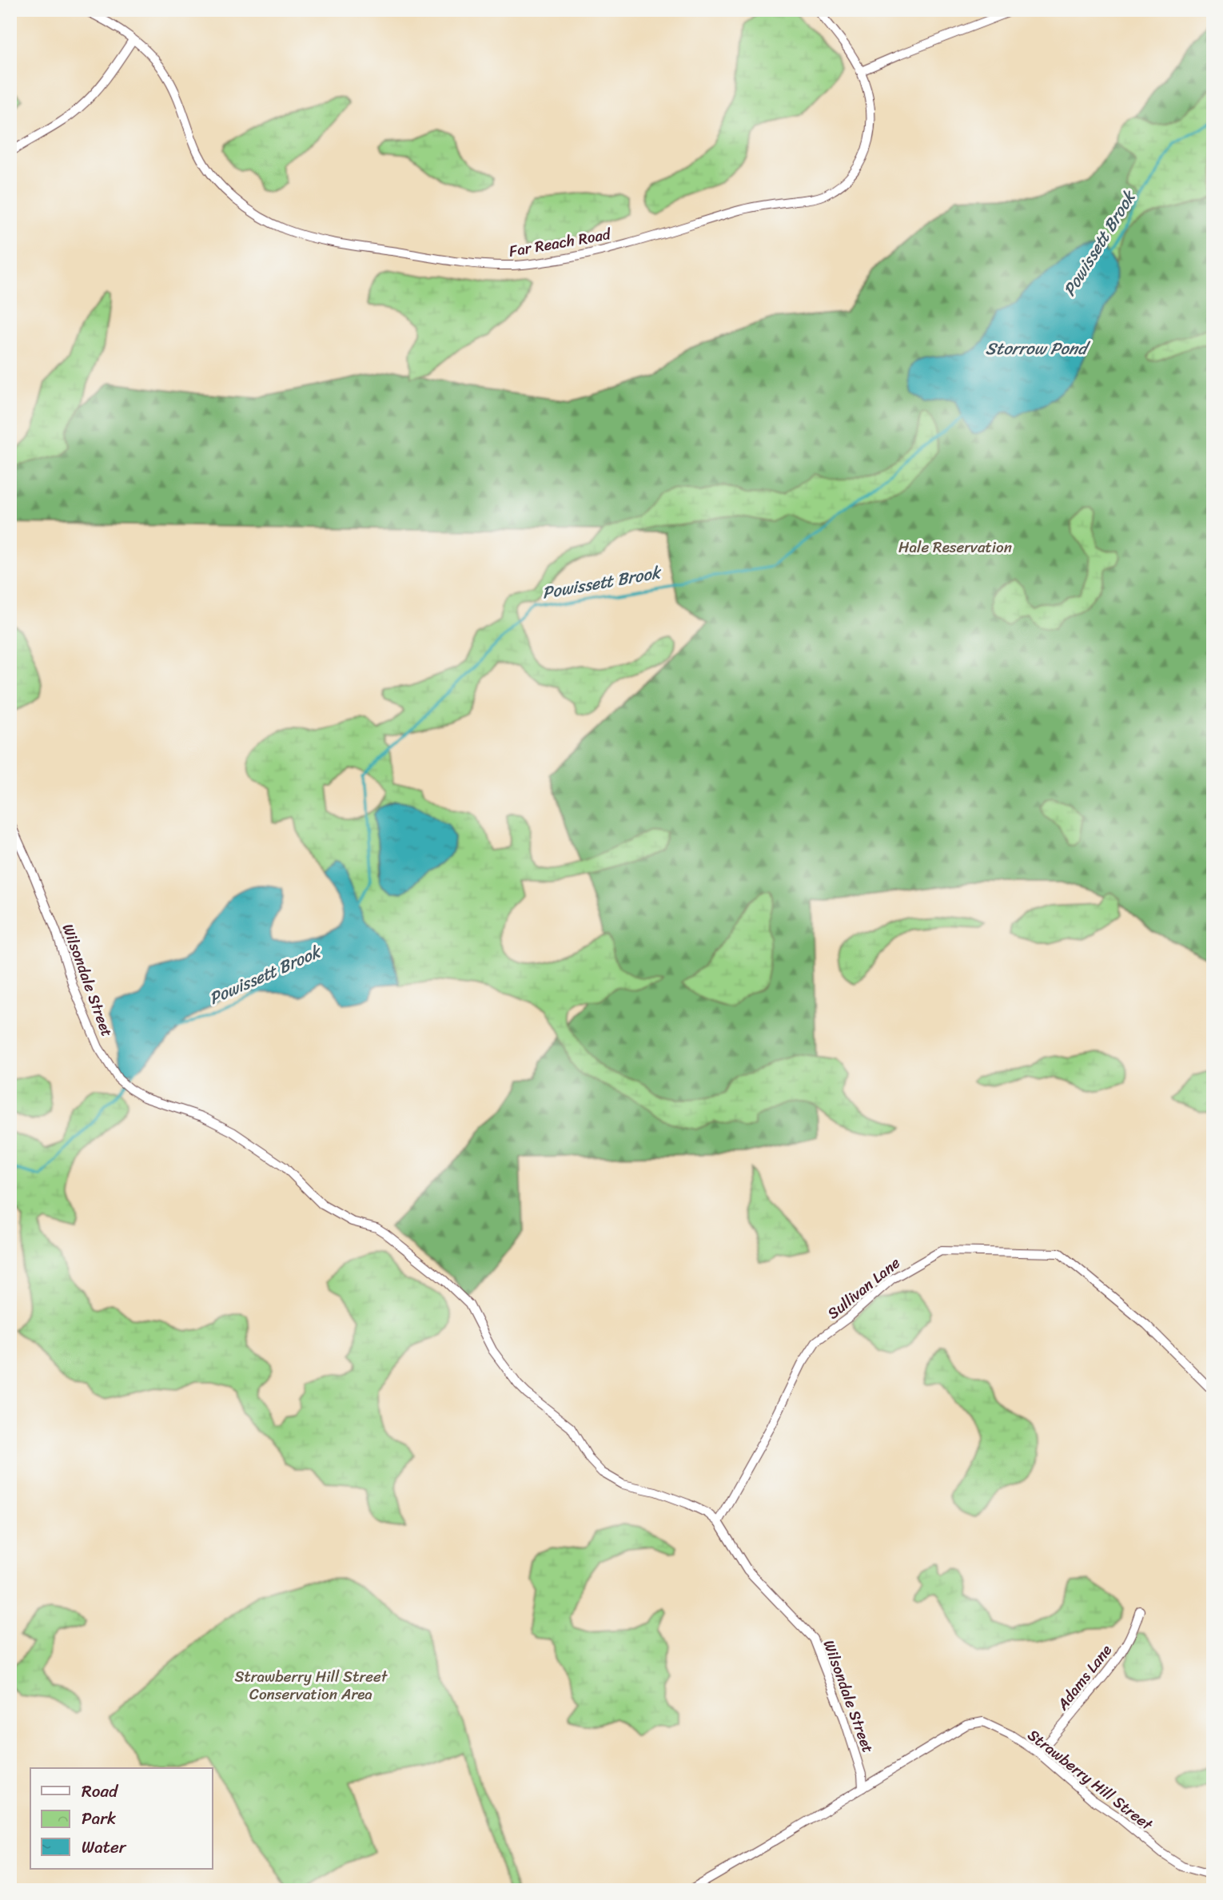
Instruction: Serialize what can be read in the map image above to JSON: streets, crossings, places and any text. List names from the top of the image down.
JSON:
{
  "streets": {
    "street": [
      "Far Reach Road",
      "Wilsondale Street",
      "Sullivan Lane",
      "Adams Lane",
      "Strawberry Hill Street"
    ]
  },
  "crossings": [
    ["Wilsondale Street", "Sullivan Lane"],
    ["Wilsondale Street", "Strawberry Hill Street"],
    ["Adams Lane", "Strawberry Hill Street"]
  ],
  "water": ["Powissett Brook", "Storrow Pond"],
  "parks": ["Hale Reservation", "Strawberry Hill Street Conservation Area"],
  "legend": ["Road", "Park", "Water"]
}
